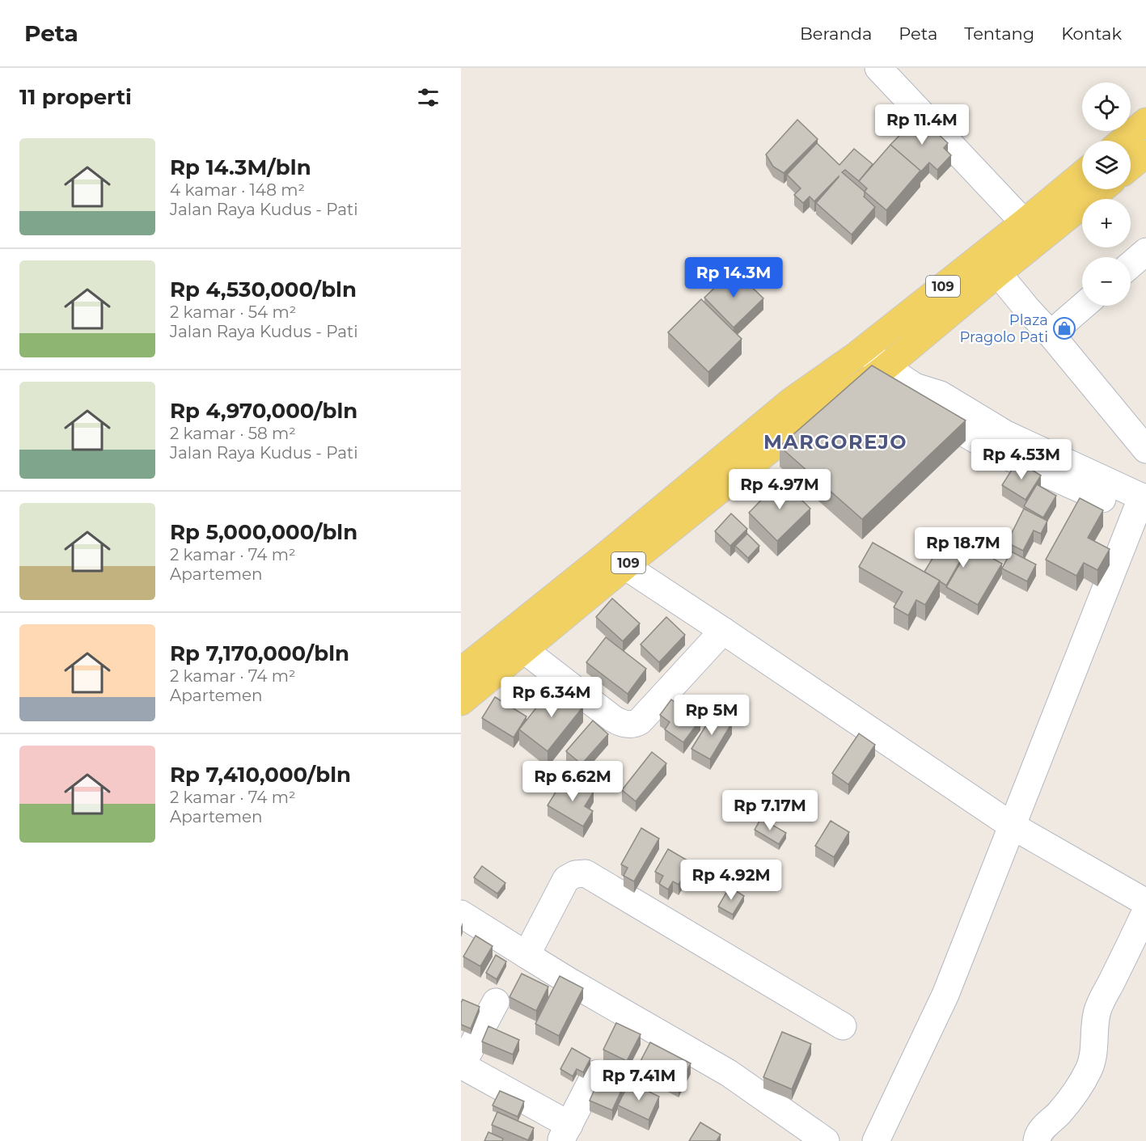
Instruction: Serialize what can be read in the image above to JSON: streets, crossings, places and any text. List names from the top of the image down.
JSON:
{
  "streets": {
    "main road": ["109"]
  },
  "districts": ["MARGOREJO"],
  "places": {
    "shop": ["Plaza Pragolo Pati"]
  },
  "page": {
    "header": "Peta",
    "nav": [
      "Beranda",
      "Peta",
      "Tentang",
      "Kontak"
    ],
    "heading": "11 properti",
    "map_buttons": ["+", "−"],
    "price": [
      "Rp 11.4M",
      "Rp 14.3M",
      "Rp 4.53M",
      "Rp 4.97M",
      "Rp 18.7M",
      "Rp 6.34M",
      "Rp 5M",
      "Rp 6.62M",
      "Rp 7.17M",
      "Rp 4.92M",
      "Rp 7.41M"
    ],
    "list": [
      {
        "name": "Rp 14.3M/bln",
        "note": "4 kamar · 148 m² · Jalan Raya Kudus - Pati"
      },
      {
        "name": "Rp 4,530,000/bln",
        "note": "2 kamar · 54 m² · Jalan Raya Kudus - Pati"
      },
      {
        "name": "Rp 4,970,000/bln",
        "note": "2 kamar · 58 m² · Jalan Raya Kudus - Pati"
      },
      {
        "name": "Rp 5,000,000/bln",
        "note": "2 kamar · 74 m² · Apartemen"
      },
      {
        "name": "Rp 7,170,000/bln",
        "note": "2 kamar · 74 m² · Apartemen"
      },
      {
        "name": "Rp 7,410,000/bln",
        "note": "2 kamar · 74 m² · Apartemen"
      }
    ]
  }
}
